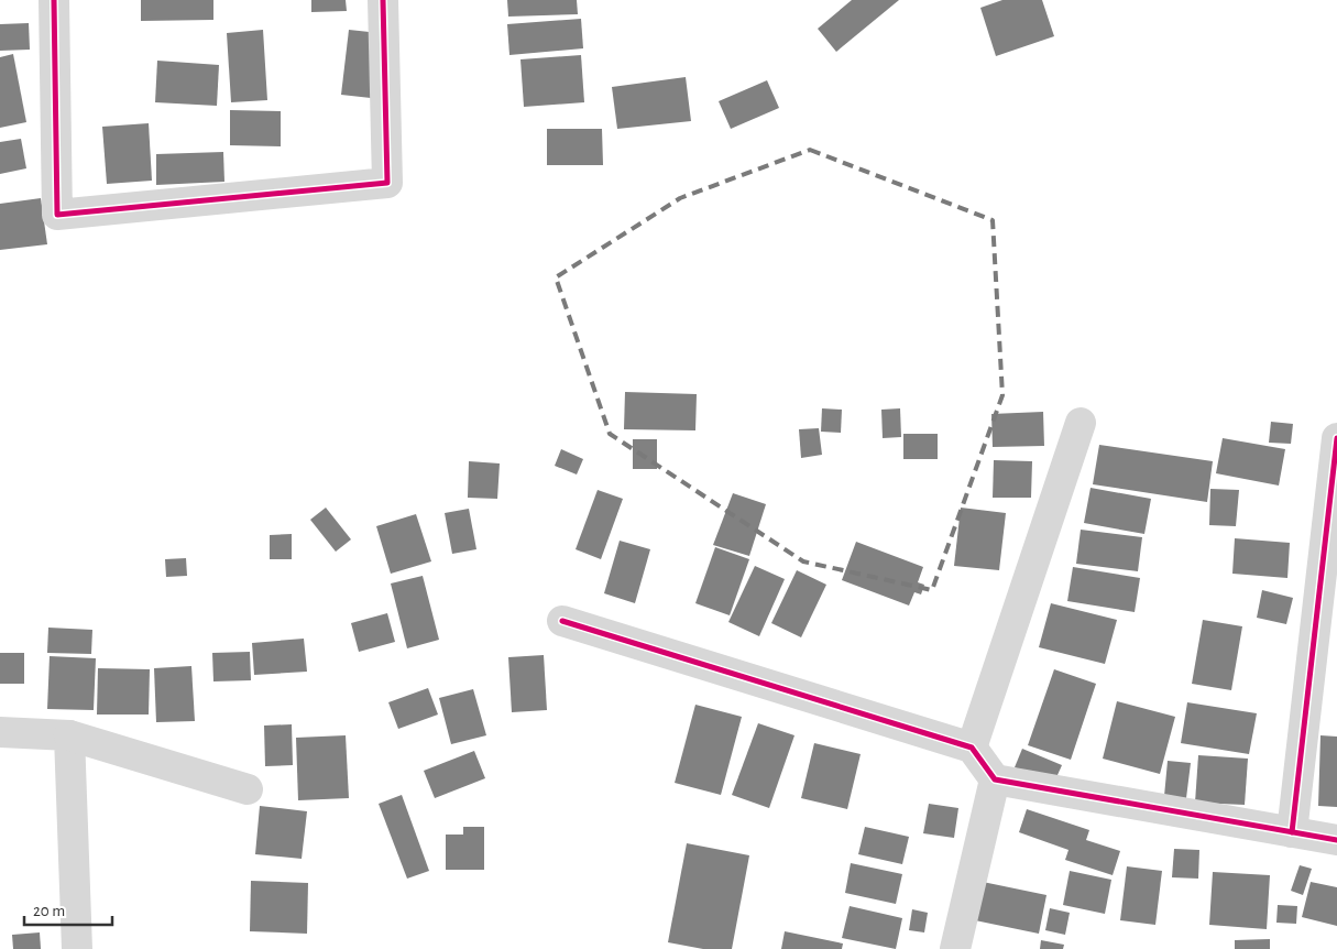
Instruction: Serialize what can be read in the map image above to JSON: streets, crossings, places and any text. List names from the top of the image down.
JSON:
{
  "scale_bar": "20 m"
}
